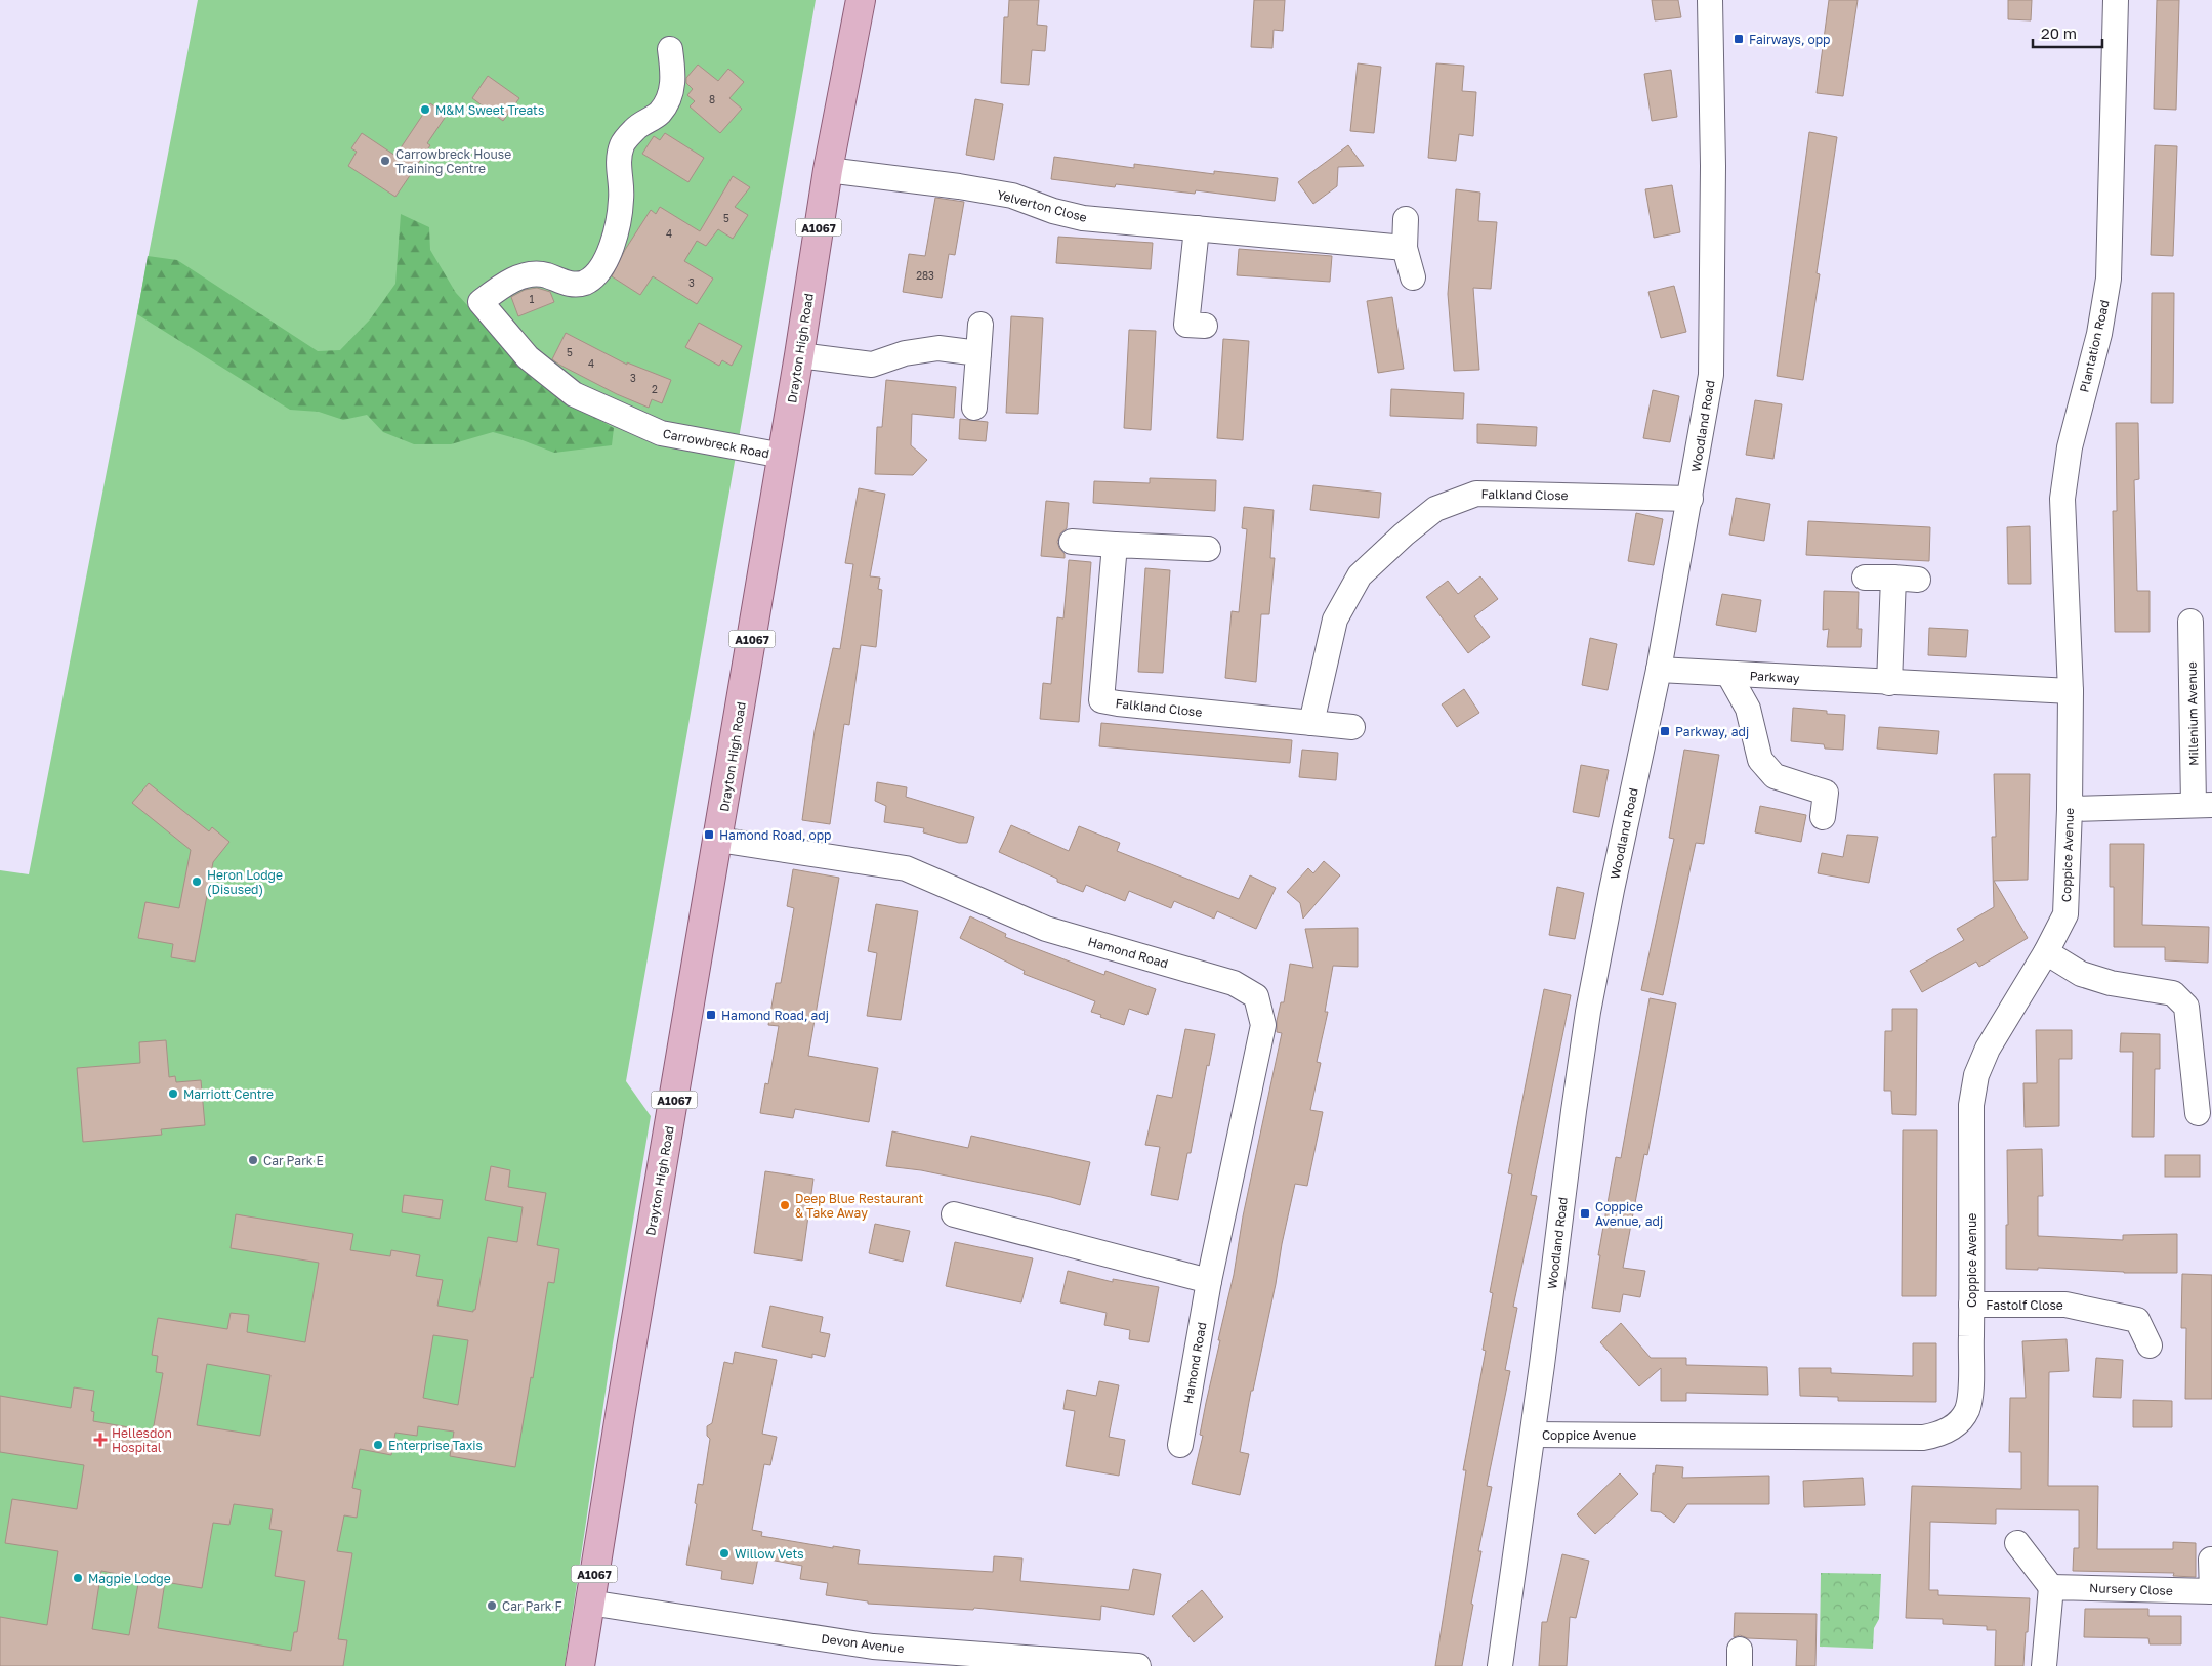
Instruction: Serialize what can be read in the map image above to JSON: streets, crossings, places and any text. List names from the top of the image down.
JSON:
{
  "streets": {
    "main road": ["A1067", "Drayton High Road"],
    "street": [
      "Yelverton Close",
      "Plantation Road",
      "Woodland Road",
      "Carrowbreck Road",
      "Falkland Close",
      "Parkway",
      "Millenium Avenue",
      "Coppice Avenue",
      "Hamond Road",
      "Fastolf Close",
      "Nursery Close",
      "Devon Avenue"
    ]
  },
  "crossings": [
    ["Yelverton Close", "Drayton High Road"],
    ["Plantation Road", "Parkway"],
    ["Plantation Road", "Coppice Avenue"],
    ["Drayton High Road", "Carrowbreck Road"],
    ["Drayton High Road", "Hamond Road"],
    ["Drayton High Road", "Devon Avenue"],
    ["Woodland Road", "Falkland Close"],
    ["Woodland Road", "Parkway"],
    ["Woodland Road", "Coppice Avenue"],
    ["Parkway", "Coppice Avenue"],
    ["Millenium Avenue", "Coppice Avenue"],
    ["Coppice Avenue", "Fastolf Close"]
  ],
  "places": {
    "transit": [
      "Fairways, opp",
      "Parkway, adj",
      "Hamond Road, opp",
      "Hamond Road, adj",
      "Coppice Avenue, adj"
    ],
    "other": [
      "M&M Sweet Treats",
      "Carrowbreck House Training Centre",
      "Heron Lodge (Disused)",
      "Marriott Centre",
      "Car Park E",
      "Deep Blue Restaurant & Take Away",
      "Enterprise Taxis",
      "Willow Vets",
      "Magpie Lodge",
      "Car Park F"
    ],
    "health": ["Hellesdon Hospital"]
  },
  "house_numbers": [
    "8",
    "5",
    "4",
    "283",
    "3",
    "1",
    "5",
    "4",
    "3",
    "2"
  ],
  "scale_bar": "20 m"
}
